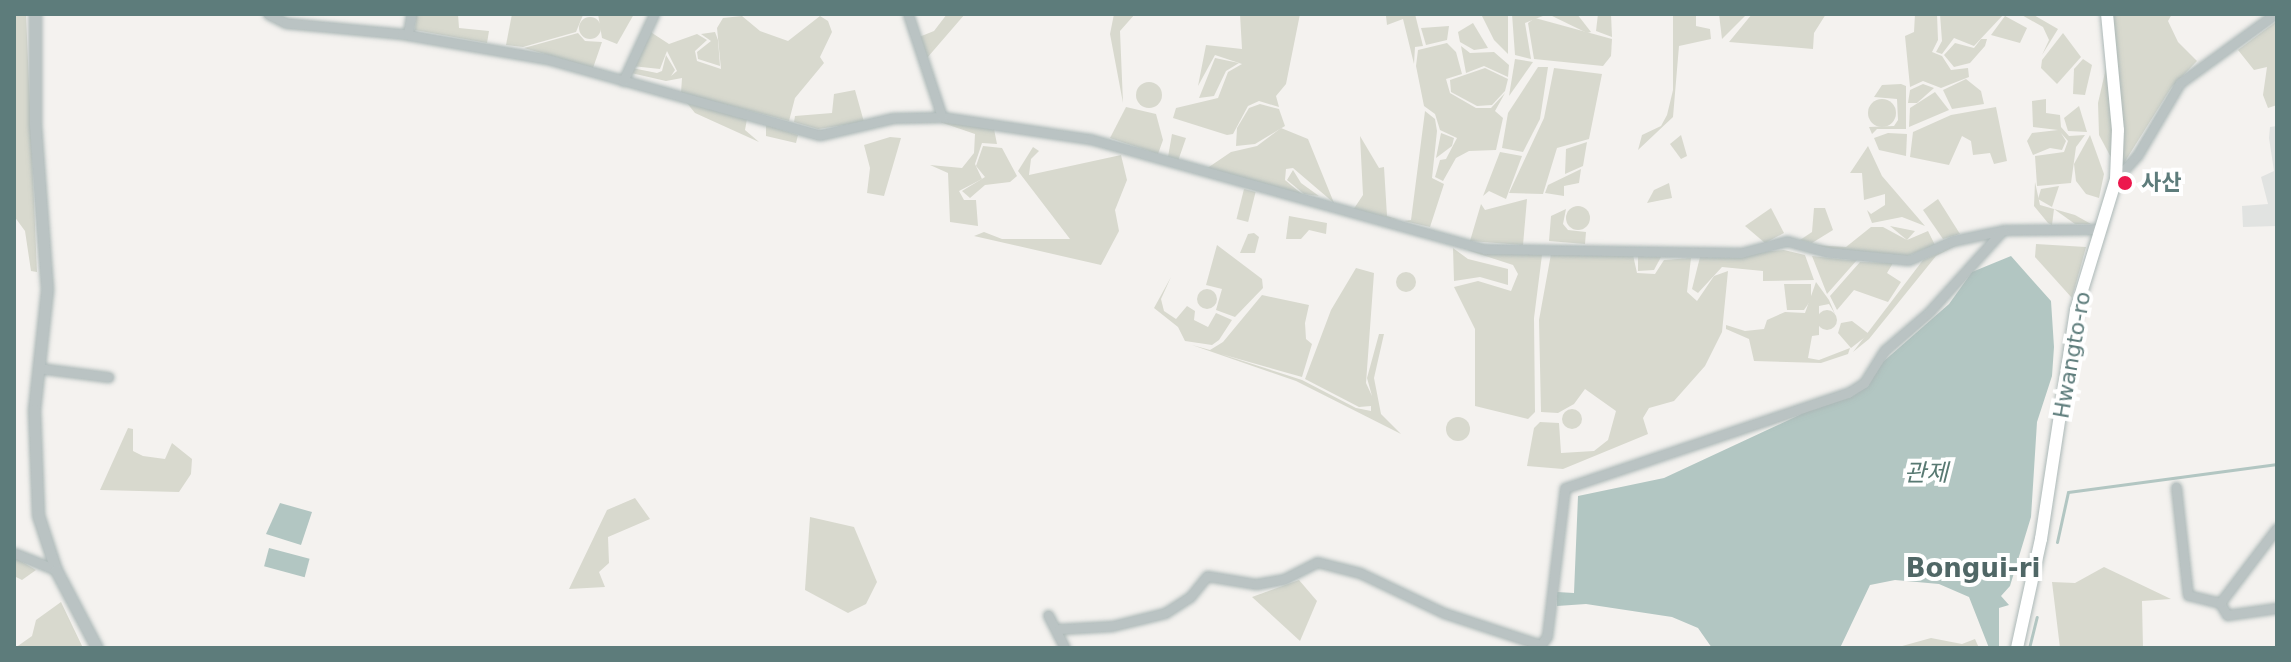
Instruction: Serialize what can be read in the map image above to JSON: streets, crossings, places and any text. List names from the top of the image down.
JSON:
{
  "streets": {
    "main road": ["Hwangto-ro"]
  },
  "districts": ["Bongui-ri"],
  "water": ["관제"],
  "places": ["사산"]
}
